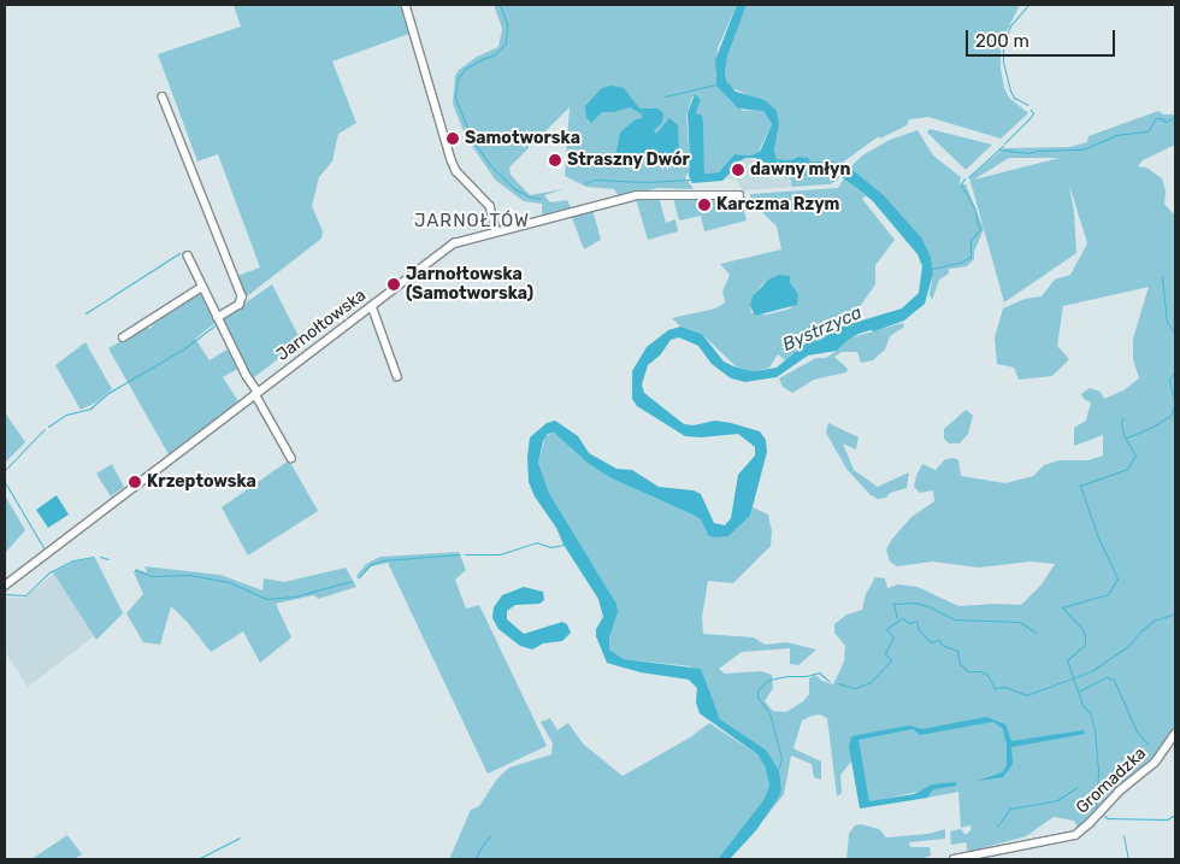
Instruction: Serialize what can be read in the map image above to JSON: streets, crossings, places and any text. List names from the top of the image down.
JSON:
{
  "streets": {
    "street": ["Jarnołtowska", "Gromadzka"]
  },
  "districts": ["JARNOŁTÓW"],
  "water": ["Bystrzyca"],
  "places": [
    "Samotworska",
    "Straszny Dwór",
    "dawny młyn",
    "Karczma Rzym",
    "Jarnołtowska (Samotworska)",
    "Krzeptowska"
  ],
  "scale_bar": "200 m"
}
